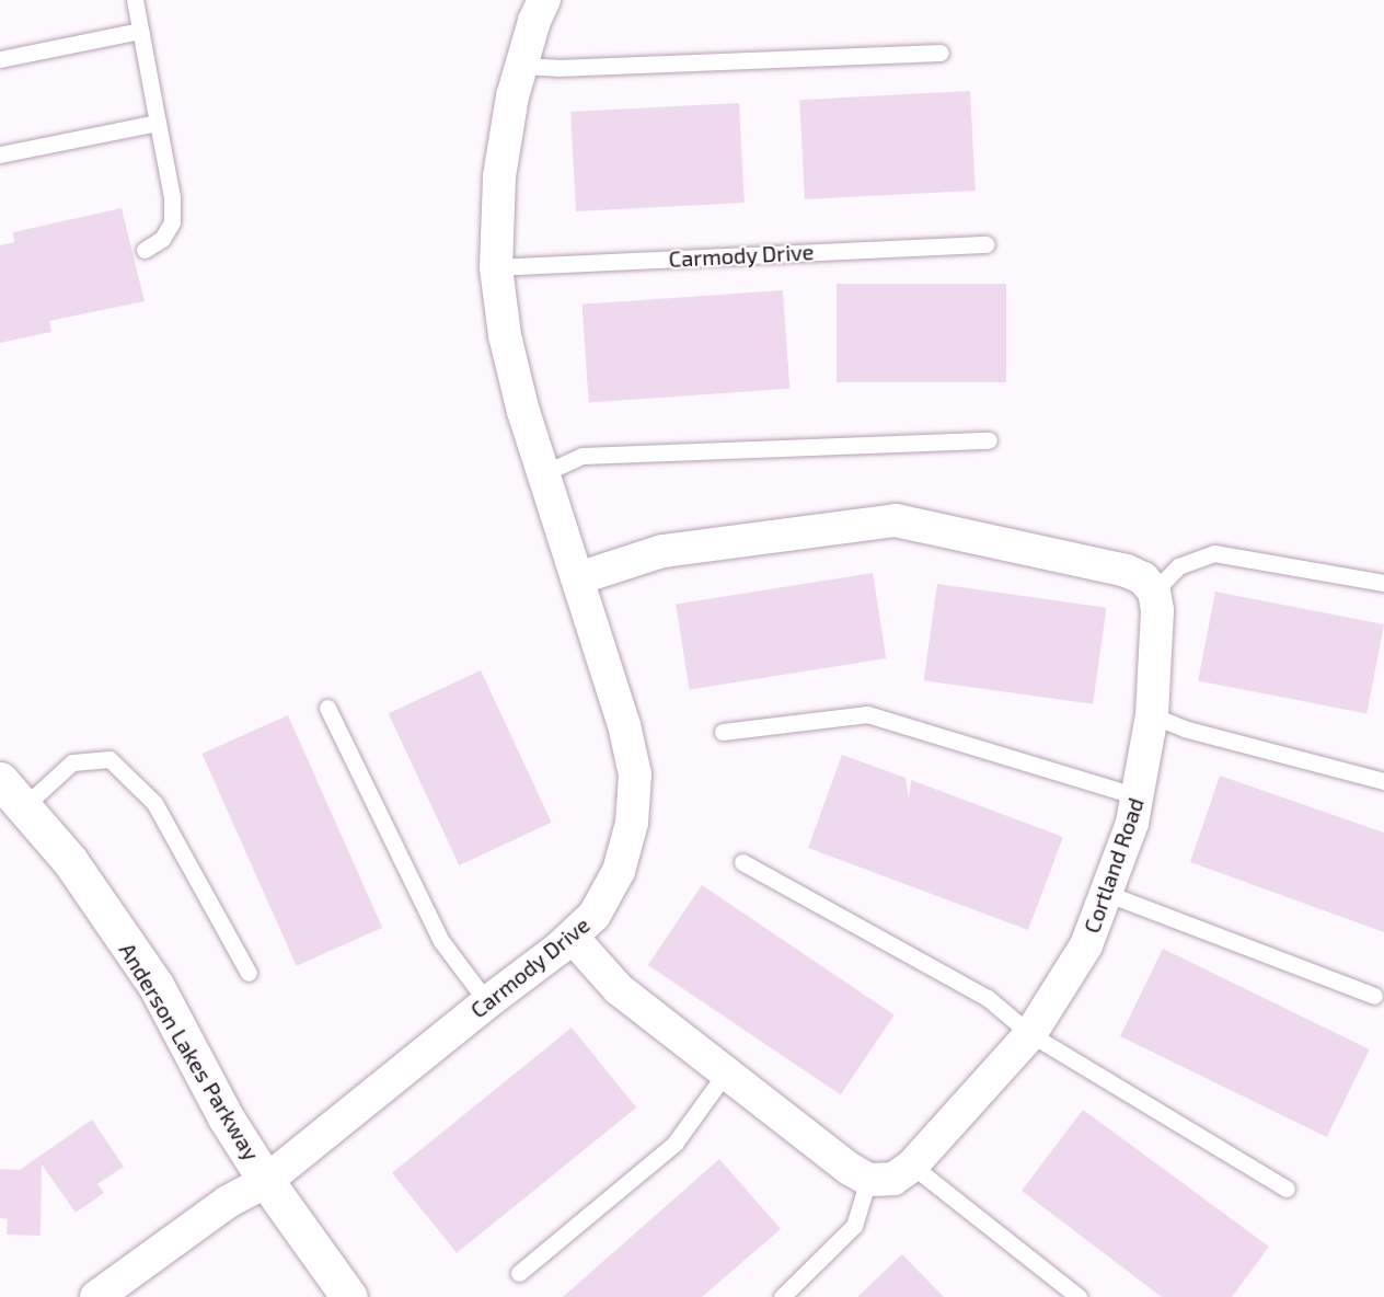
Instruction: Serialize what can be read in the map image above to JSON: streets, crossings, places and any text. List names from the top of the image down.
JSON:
{
  "streets": {
    "street": ["Carmody Drive", "Cortland Road", "Anderson Lakes Parkway"]
  },
  "crossings": [
    ["Carmody Drive", "Anderson Lakes Parkway"]
  ]
}
